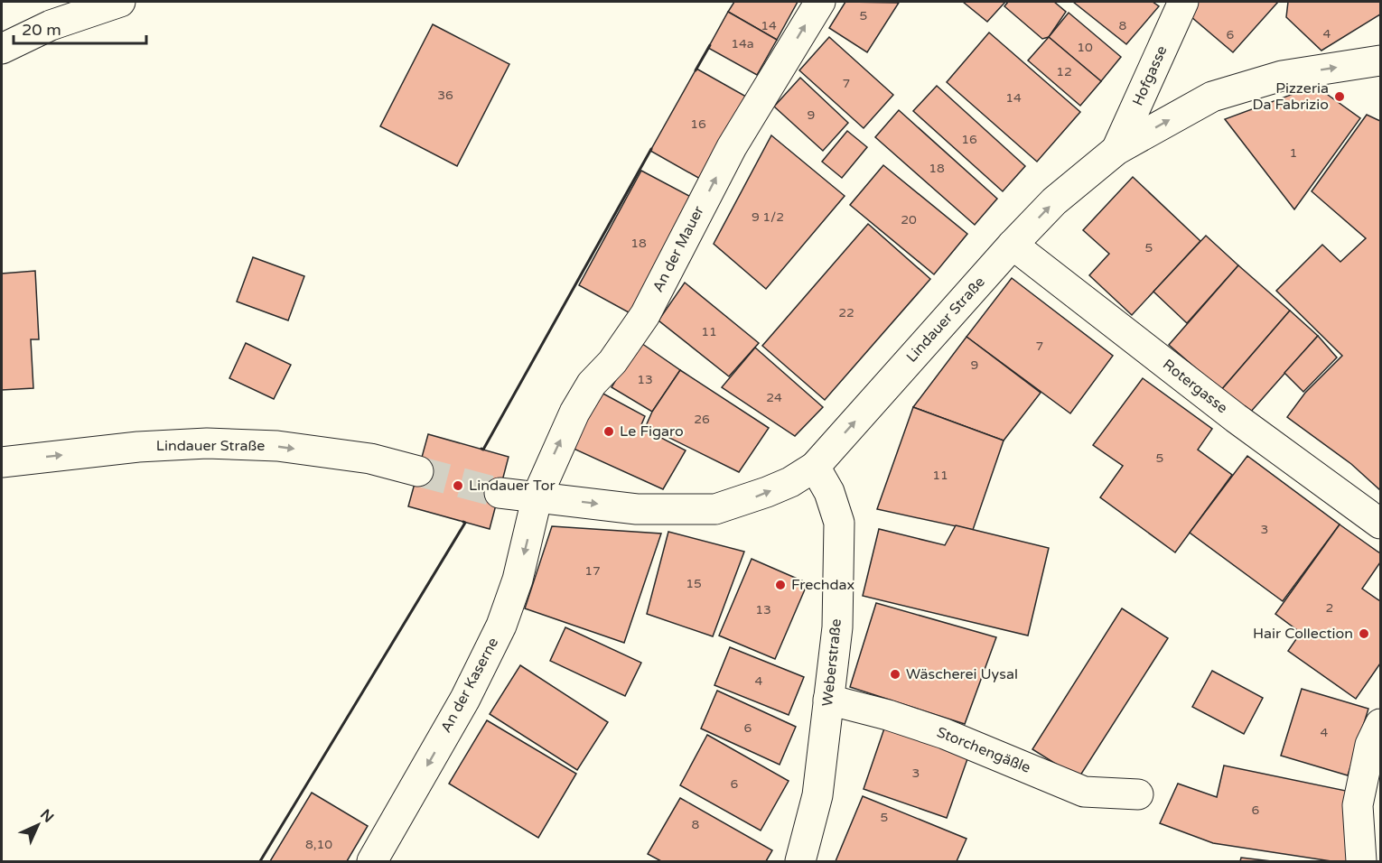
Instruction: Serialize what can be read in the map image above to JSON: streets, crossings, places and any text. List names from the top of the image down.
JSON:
{
  "streets": {
    "street": [
      "Hofgasse",
      "An der Mauer",
      "Lindauer Straße",
      "Rotergasse",
      "Weberstraße",
      "An der Kaserne",
      "Storchengäßle"
    ]
  },
  "crossings": [
    ["Hofgasse", "Lindauer Straße"],
    ["An der Mauer", "Lindauer Straße"],
    ["An der Mauer", "An der Kaserne"],
    ["Lindauer Straße", "Rotergasse"],
    ["Lindauer Straße", "Weberstraße"],
    ["Lindauer Straße", "An der Kaserne"],
    ["Weberstraße", "Storchengäßle"]
  ],
  "one_way": ["An der Mauer", "Lindauer Straße", "An der Kaserne"],
  "places": [
    "Pizzeria Da Fabrizio",
    "Le Figaro",
    "Lindauer Tor",
    "Frechdax",
    "Hair Collection",
    "Wäscherei Uysal"
  ],
  "house_numbers": [
    "5",
    "14",
    "8",
    "4",
    "6",
    "14a",
    "10",
    "12",
    "7",
    "36",
    "14",
    "9",
    "16",
    "16",
    "1",
    "18",
    "9 1/2",
    "20",
    "18",
    "5",
    "22",
    "11",
    "7",
    "9",
    "13",
    "24",
    "26",
    "5",
    "11",
    "3",
    "17",
    "15",
    "2",
    "13",
    "4",
    "6",
    "4",
    "3",
    "6",
    "6",
    "5",
    "8",
    "8,10"
  ],
  "scale_bar": "20 m",
  "north": "top right"
}
